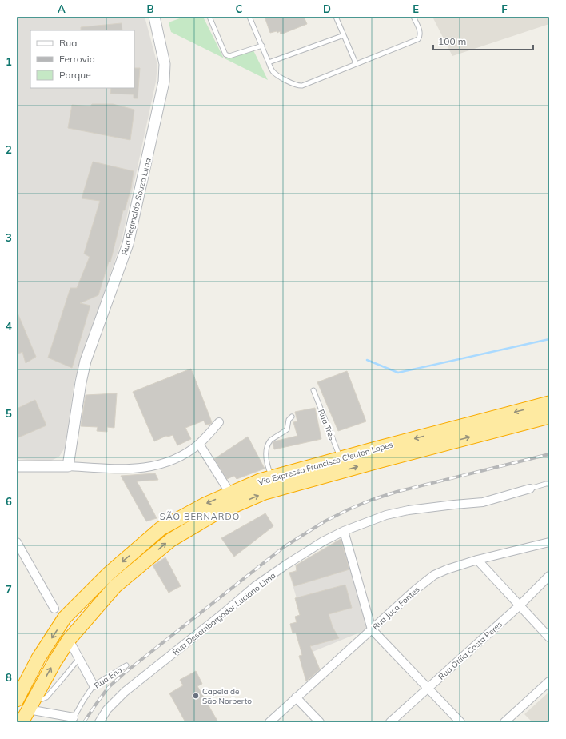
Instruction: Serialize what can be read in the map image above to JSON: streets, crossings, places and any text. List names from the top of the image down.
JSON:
{
  "streets": {
    "highway": ["Via Expressa Francisco Cleuton Lopes"],
    "street": [
      "Rua Reginaldo Souza Lima",
      "Rua Juca Fontes",
      "Rua Desembargador Luciano Lima",
      "Rua Otília Costa Peres"
    ],
    "lane": ["Rua Três", "Rua Ena"]
  },
  "crossings": [
    ["Rua Três", "Via Expressa Francisco Cleuton Lopes"]
  ],
  "districts": ["SÃO BERNARDO"],
  "places": ["Capela de São Norberto"],
  "legend": ["Rua", "Ferrovia", "Parque"],
  "scale_bar": "100 m",
  "grid": {
    "columns": [
      "A",
      "B",
      "C",
      "D",
      "E",
      "F"
    ],
    "rows": [
      "1",
      "2",
      "3",
      "4",
      "5",
      "6",
      "7",
      "8"
    ]
  }
}
